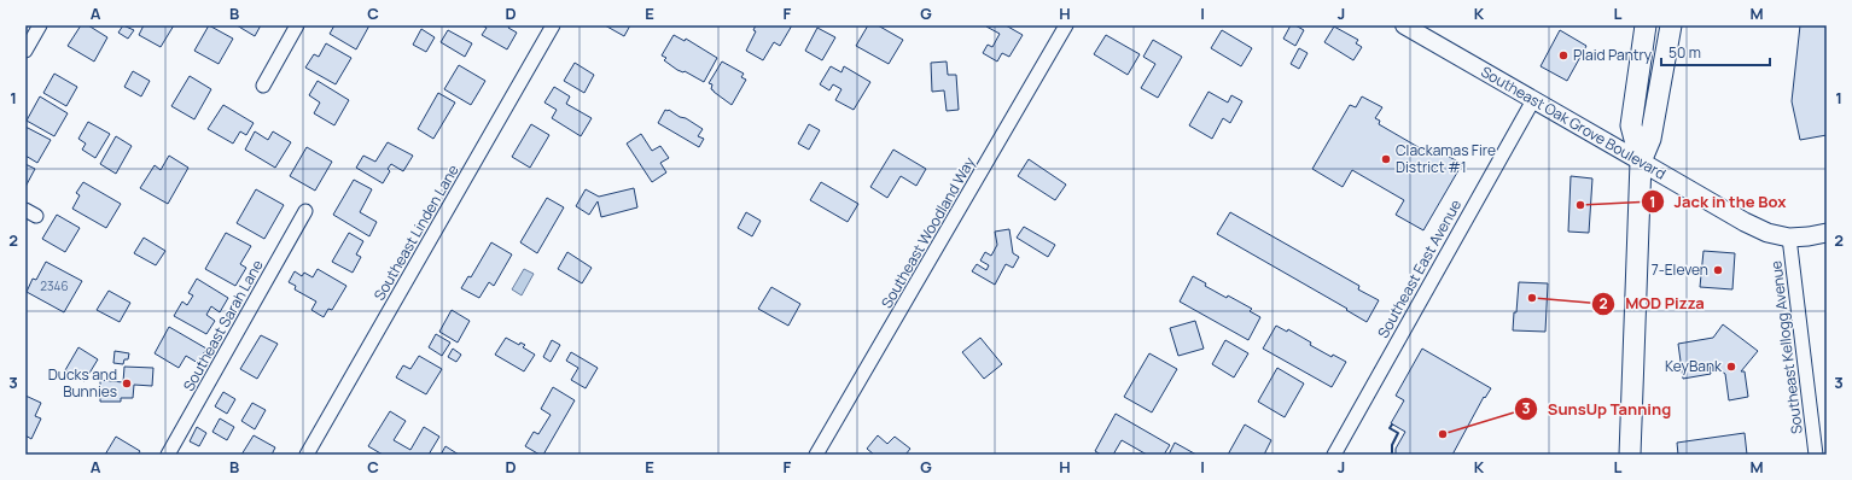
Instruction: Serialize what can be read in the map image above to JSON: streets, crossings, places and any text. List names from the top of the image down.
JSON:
{
  "streets": {
    "main road": ["Southeast Oak Grove Boulevard"],
    "street": [
      "Southeast Linden Lane",
      "Southeast Woodland Way",
      "Southeast East Avenue",
      "Southeast Sarah Lane",
      "Southeast Kellogg Avenue"
    ]
  },
  "crossings": [
    ["Southeast Oak Grove Boulevard", "Southeast East Avenue"],
    ["Southeast Oak Grove Boulevard", "Southeast Kellogg Avenue"]
  ],
  "places": [
    "Plaid Pantry",
    "Clackamas Fire District #1",
    "Jack in the Box",
    "7-Eleven",
    "MOD Pizza",
    "KeyBank",
    "Ducks and Bunnies",
    "SunsUp Tanning"
  ],
  "house_numbers": ["2346"],
  "scale_bar": "50 m",
  "grid": {
    "columns": [
      "A",
      "B",
      "C",
      "D",
      "E",
      "F",
      "G",
      "H",
      "I",
      "J",
      "K",
      "L",
      "M"
    ],
    "rows": ["1", "2", "3"]
  }
}
